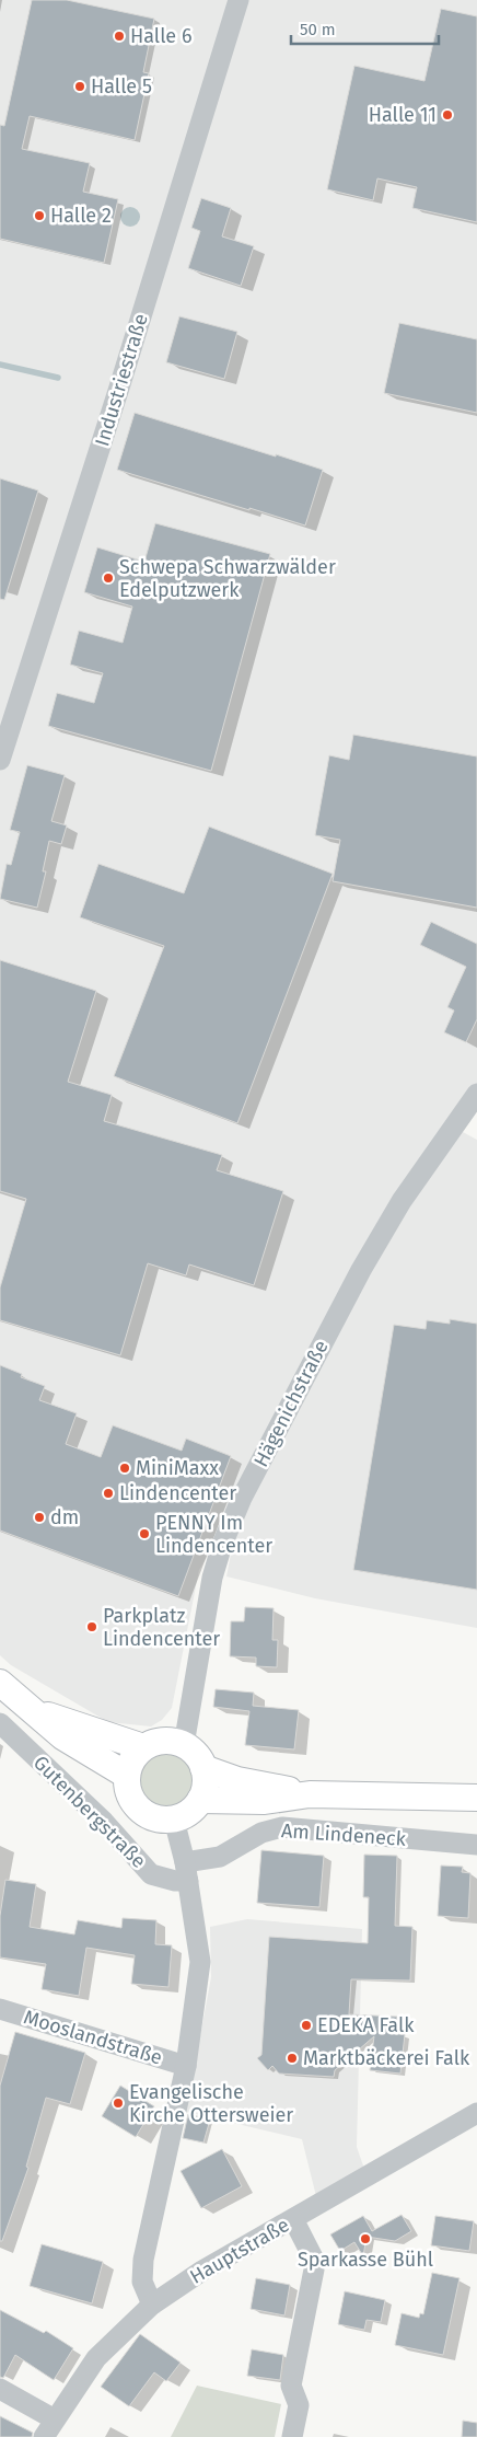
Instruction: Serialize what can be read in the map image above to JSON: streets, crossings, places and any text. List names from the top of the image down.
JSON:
{
  "streets": {
    "street": [
      "Industriestraße",
      "Hägenichstraße",
      "Gutenbergstraße",
      "Am Lindeneck",
      "Mooslandstraße",
      "Hauptstraße"
    ]
  },
  "crossings": [
    ["Gutenbergstraße", "Am Lindeneck"]
  ],
  "places": [
    "Halle 6",
    "Halle 5",
    "Halle 11",
    "Halle 2",
    "Schwepa Schwarzwälder Edelputzwerk",
    "MiniMaxx",
    "Lindencenter",
    "dm",
    "PENNY Im Lindencenter",
    "Parkplatz Lindencenter",
    "EDEKA Falk",
    "Marktbäckerei Falk",
    "Evangelische Kirche Ottersweier",
    "Sparkasse Bühl"
  ],
  "scale_bar": "50 m"
}
